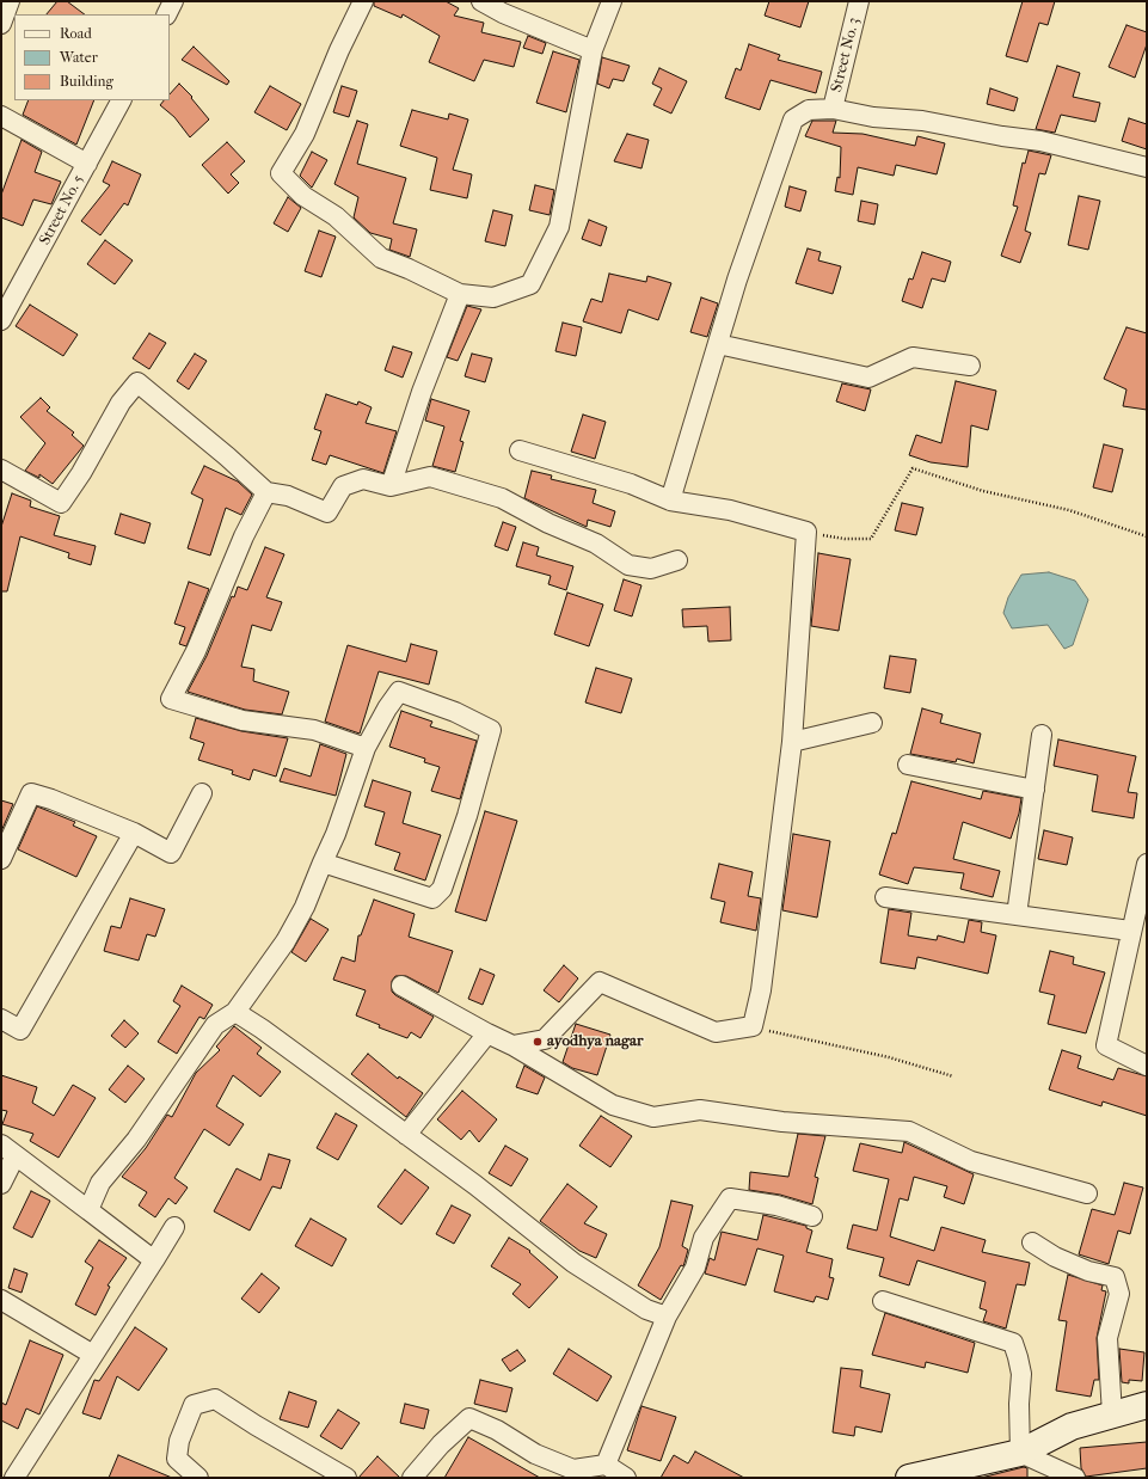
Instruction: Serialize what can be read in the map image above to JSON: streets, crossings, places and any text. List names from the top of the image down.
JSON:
{
  "streets": {
    "street": ["Street No. 3", "Street No. 5"]
  },
  "places": ["ayodhya nagar"],
  "legend": ["Road", "Water", "Building"]
}
